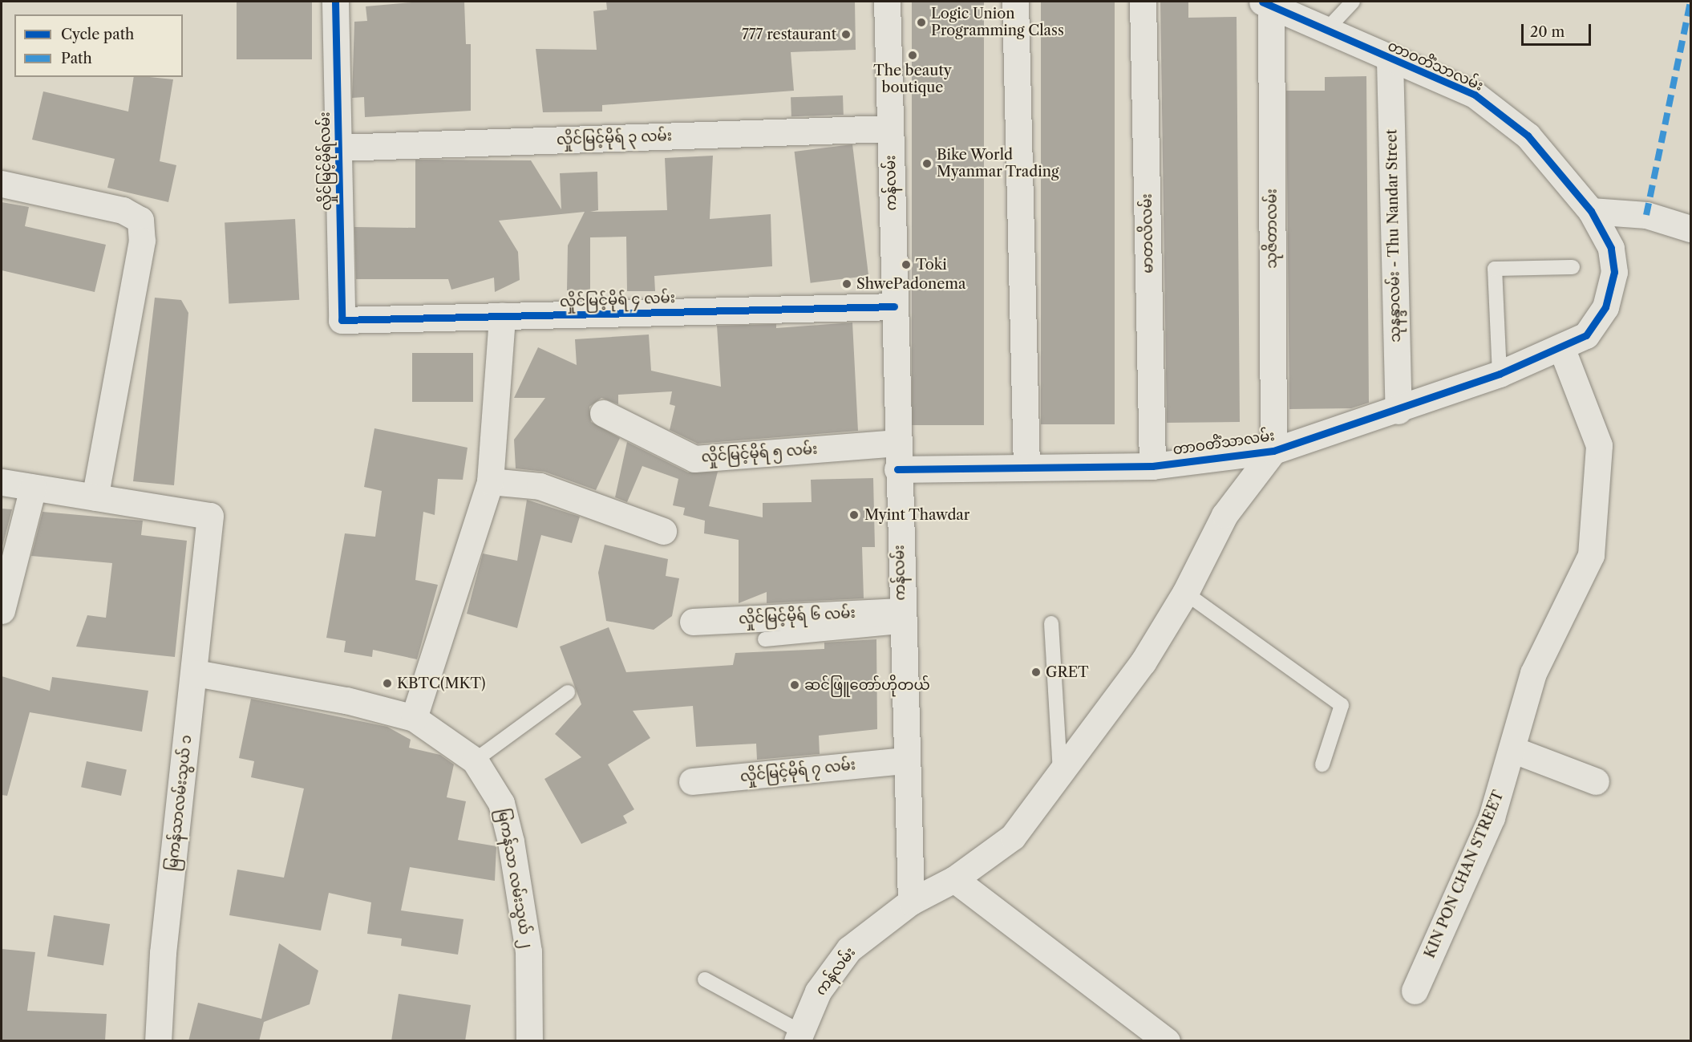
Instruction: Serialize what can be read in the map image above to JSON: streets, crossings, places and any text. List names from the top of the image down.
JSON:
{
  "streets": {
    "street": [
      "တာဝတိံသာလမ်း",
      "လှိုင်မြင့်မိုရ် ၃ လမ်း",
      "လှိုင်မြင့်မိုရ်လမ်း",
      "ကန်လမ်း",
      "သုဇိတာလမ်း",
      "မာတလိလမ်း",
      "သုနန္ဒာလမ်း - Thu Nandar Street",
      "လှိုင်မြင့်မိုရ် ၄ လမ်း",
      "လှိုင်မြင့်မိုရ် ၅ လမ်း",
      "လှိုင်မြင့်မိုရ် ၆ လမ်း",
      "လှိုင်မြင့်မိုရ် ၇ လမ်း",
      "မြကန်သာလမ်းသွယ် ၁",
      "KIN PON CHAN STREET",
      "မြကန်သာ လမ်းသွယ် ၂"
    ]
  },
  "crossings": [
    ["တာဝတိံသာလမ်း", "ကန်လမ်း"],
    ["တာဝတိံသာလမ်း", "သုဇိတာလမ်း"],
    ["တာဝတိံသာလမ်း", "မာတလိလမ်း"],
    ["တာဝတိံသာလမ်း", "သုနန္ဒာလမ်း - Thu Nandar Street"],
    ["တာဝတိံသာလမ်း", "KIN PON CHAN STREET"],
    ["လှိုင်မြင့်မိုရ် ၃ လမ်း", "လှိုင်မြင့်မိုရ်လမ်း"],
    ["လှိုင်မြင့်မိုရ် ၃ လမ်း", "ကန်လမ်း"],
    ["လှိုင်မြင့်မိုရ်လမ်း", "လှိုင်မြင့်မိုရ် ၄ လမ်း"],
    ["ကန်လမ်း", "လှိုင်မြင့်မိုရ် ၄ လမ်း"],
    ["ကန်လမ်း", "လှိုင်မြင့်မိုရ် ၅ လမ်း"],
    ["ကန်လမ်း", "လှိုင်မြင့်မိုရ် ၆ လမ်း"],
    ["ကန်လမ်း", "လှိုင်မြင့်မိုရ် ၇ လမ်း"],
    ["မြကန်သာလမ်းသွယ် ၁", "မြကန်သာ လမ်းသွယ် ၂"]
  ],
  "places": [
    "Logic Union Programming Class",
    "777 restaurant",
    "The beauty boutique",
    "Bike World Myanmar Trading",
    "Toki",
    "ShwePadonema",
    "Myint Thawdar",
    "GRET",
    "KBTC(MKT)",
    "ဆင်ဖြူတော်ဟိုတယ်"
  ],
  "legend": ["Cycle path", "Path"],
  "scale_bar": "20 m"
}
